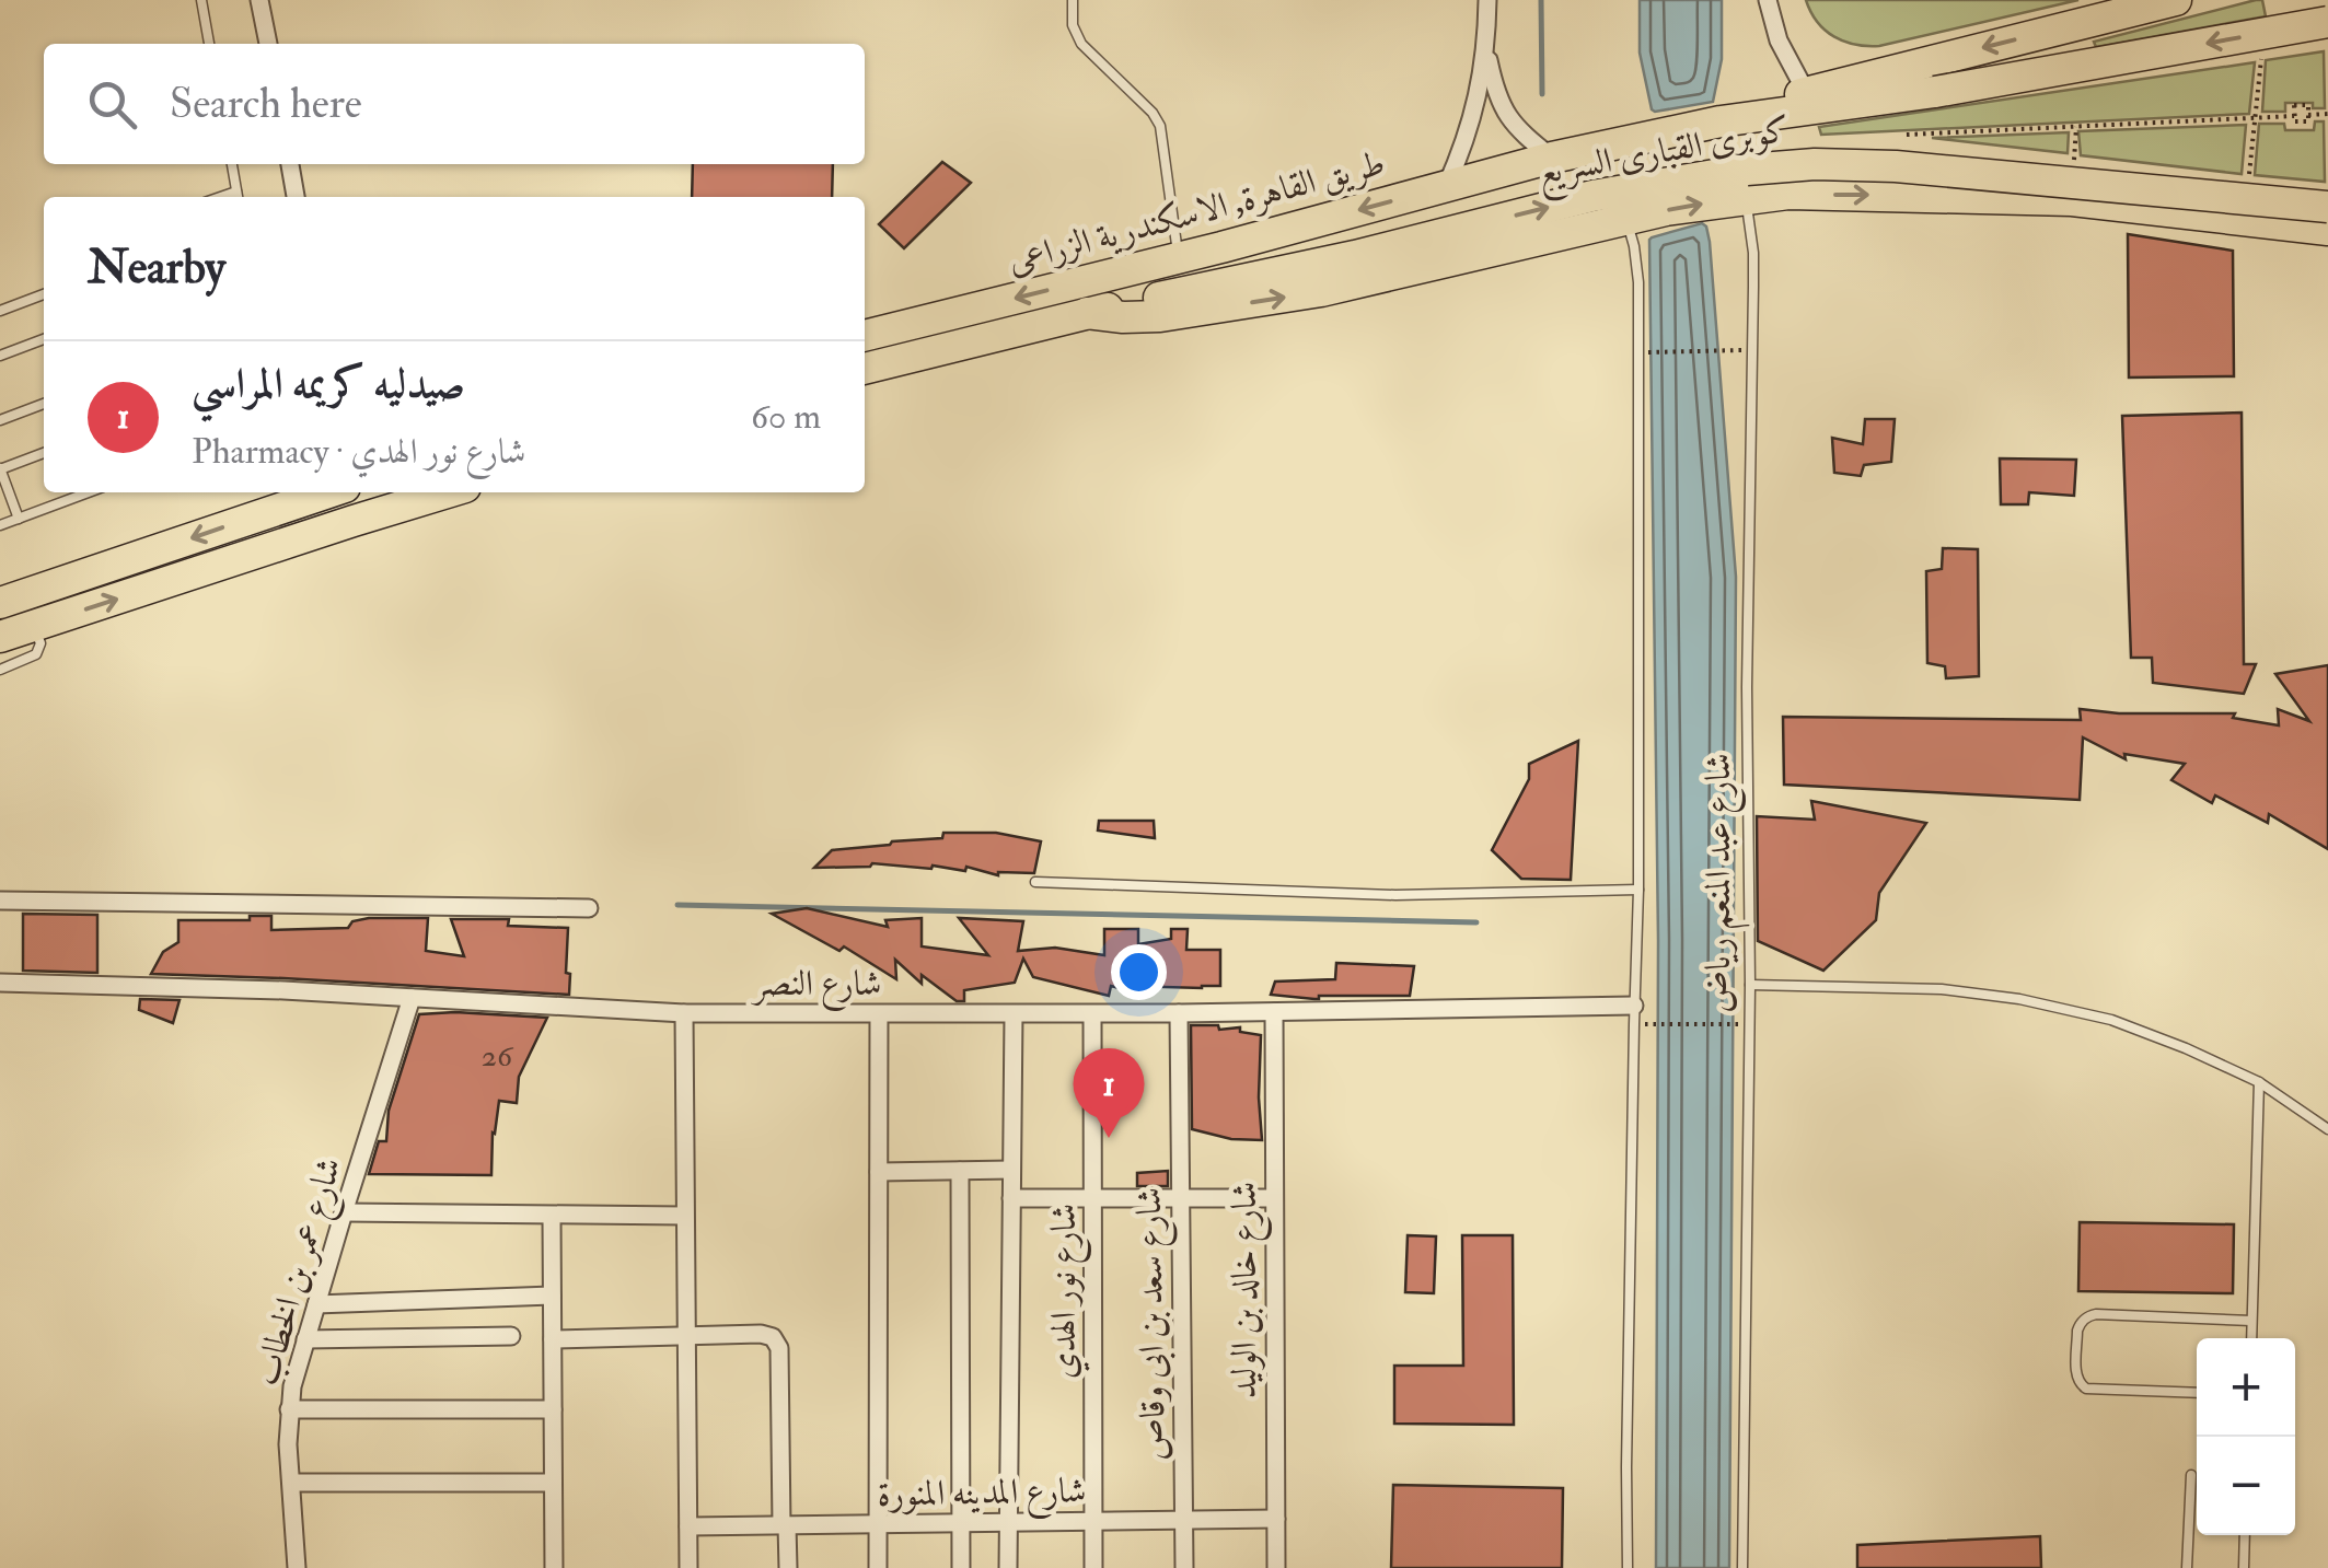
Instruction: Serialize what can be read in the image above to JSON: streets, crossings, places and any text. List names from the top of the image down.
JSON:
{
  "streets": {
    "highway": ["كوبرى القبارى السريع", "طريق القاهرة, الاسكندرية الزراعى"],
    "street": [
      "شارع النصر",
      "شارع عمر بن الخطاب",
      "شارع خالد بن الوليد",
      "شارع نور الهدي",
      "شارع سعد بن ابى وقاص",
      "شارع المدينه المنورة"
    ],
    "lane": ["شارع عبد المنعم رياض"]
  },
  "crossings": [
    ["كوبرى القبارى السريع", "طريق القاهرة, الاسكندرية الزراعى"],
    ["كوبرى القبارى السريع", "شارع عبد المنعم رياض"],
    ["شارع النصر", "شارع عمر بن الخطاب"],
    ["شارع النصر", "شارع خالد بن الوليد"],
    ["شارع النصر", "شارع نور الهدي"],
    ["شارع النصر", "شارع سعد بن ابى وقاص"],
    ["شارع خالد بن الوليد", "شارع المدينه المنورة"],
    ["شارع نور الهدي", "شارع المدينه المنورة"],
    ["شارع سعد بن ابى وقاص", "شارع المدينه المنورة"]
  ],
  "house_numbers": ["26"],
  "page": {
    "search": "Search here",
    "heading": "Nearby",
    "list": [
      {
        "mark": "1",
        "name": "صيدليه كريمه المراسي",
        "note": "Pharmacy · شارع نور الهدي",
        "value": "60 m"
      }
    ],
    "pins": "1",
    "map_buttons": ["+", "−"]
  }
}
